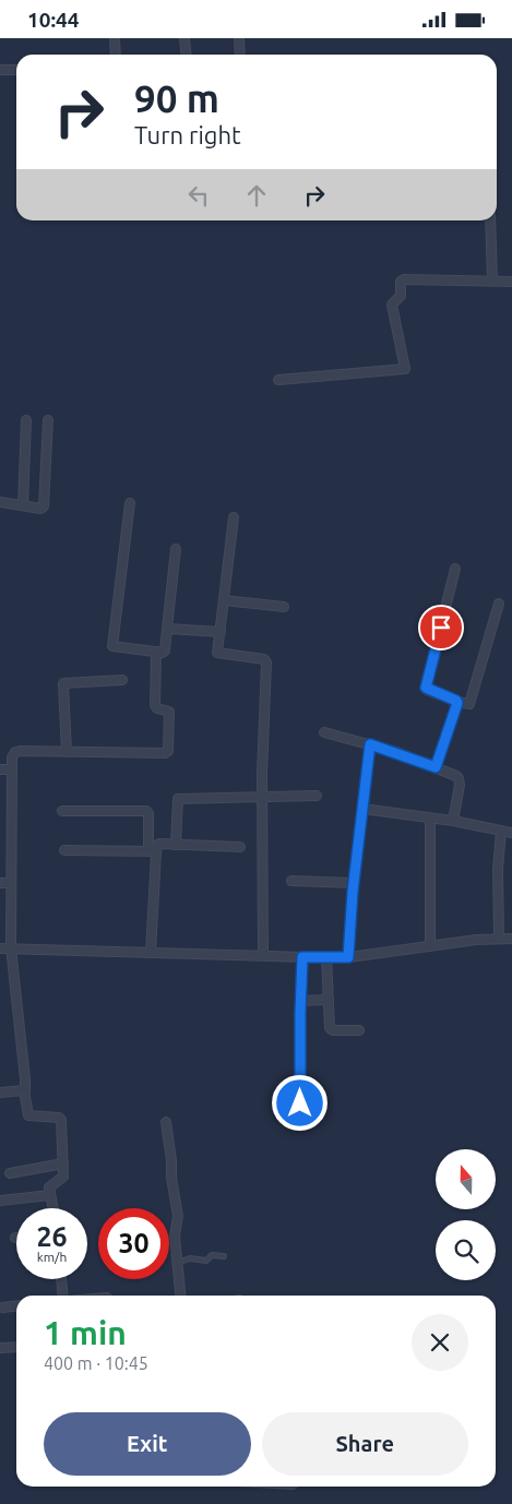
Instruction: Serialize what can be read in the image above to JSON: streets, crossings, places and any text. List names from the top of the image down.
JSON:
{
  "north": "top",
  "page": {
    "status": "10:44",
    "turn": ["90 m", "Turn right"],
    "speed": "26 km/h",
    "limit": "30",
    "heading": ["1 min", "400 m · 10:45"],
    "buttons": ["Exit", "Share"]
  }
}
